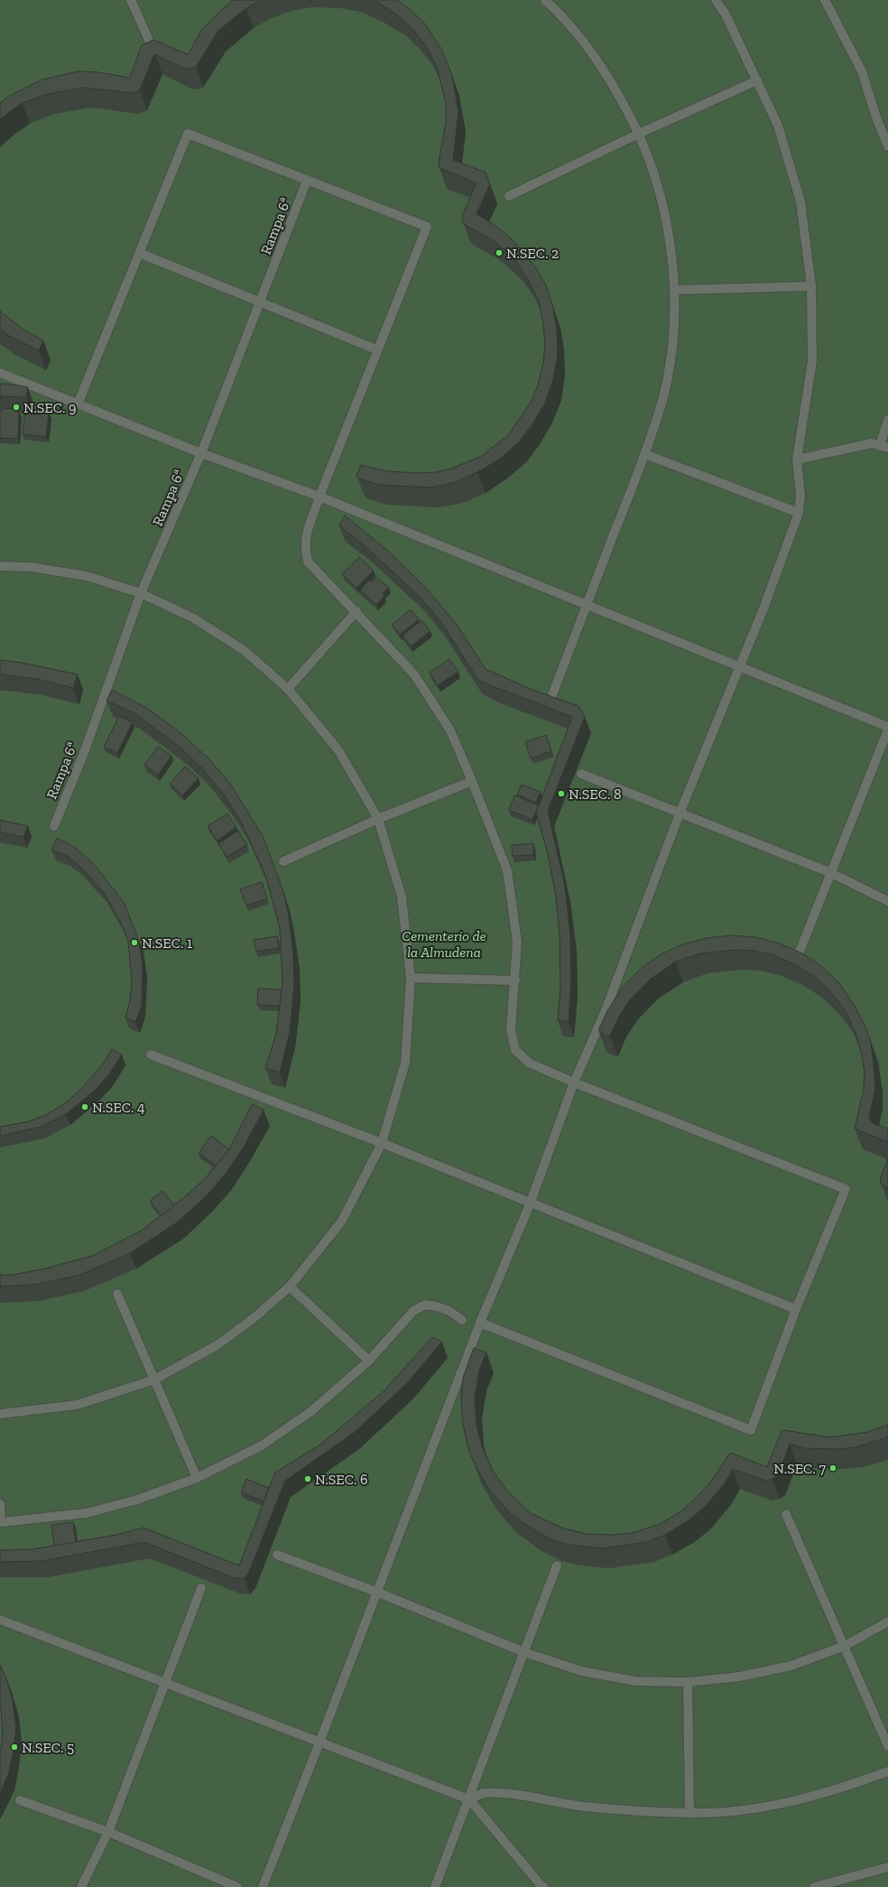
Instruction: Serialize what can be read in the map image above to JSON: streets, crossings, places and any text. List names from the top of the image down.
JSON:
{
  "streets": {
    "lane": ["Rampa 6ª"]
  },
  "parks": ["Cementerio de la Almudena"],
  "places": [
    "N.SEC. 2",
    "N.SEC. 9",
    "N.SEC. 8",
    "N.SEC. 1",
    "N.SEC. 4",
    "N.SEC. 7",
    "N.SEC. 6",
    "N.SEC. 5"
  ]
}
